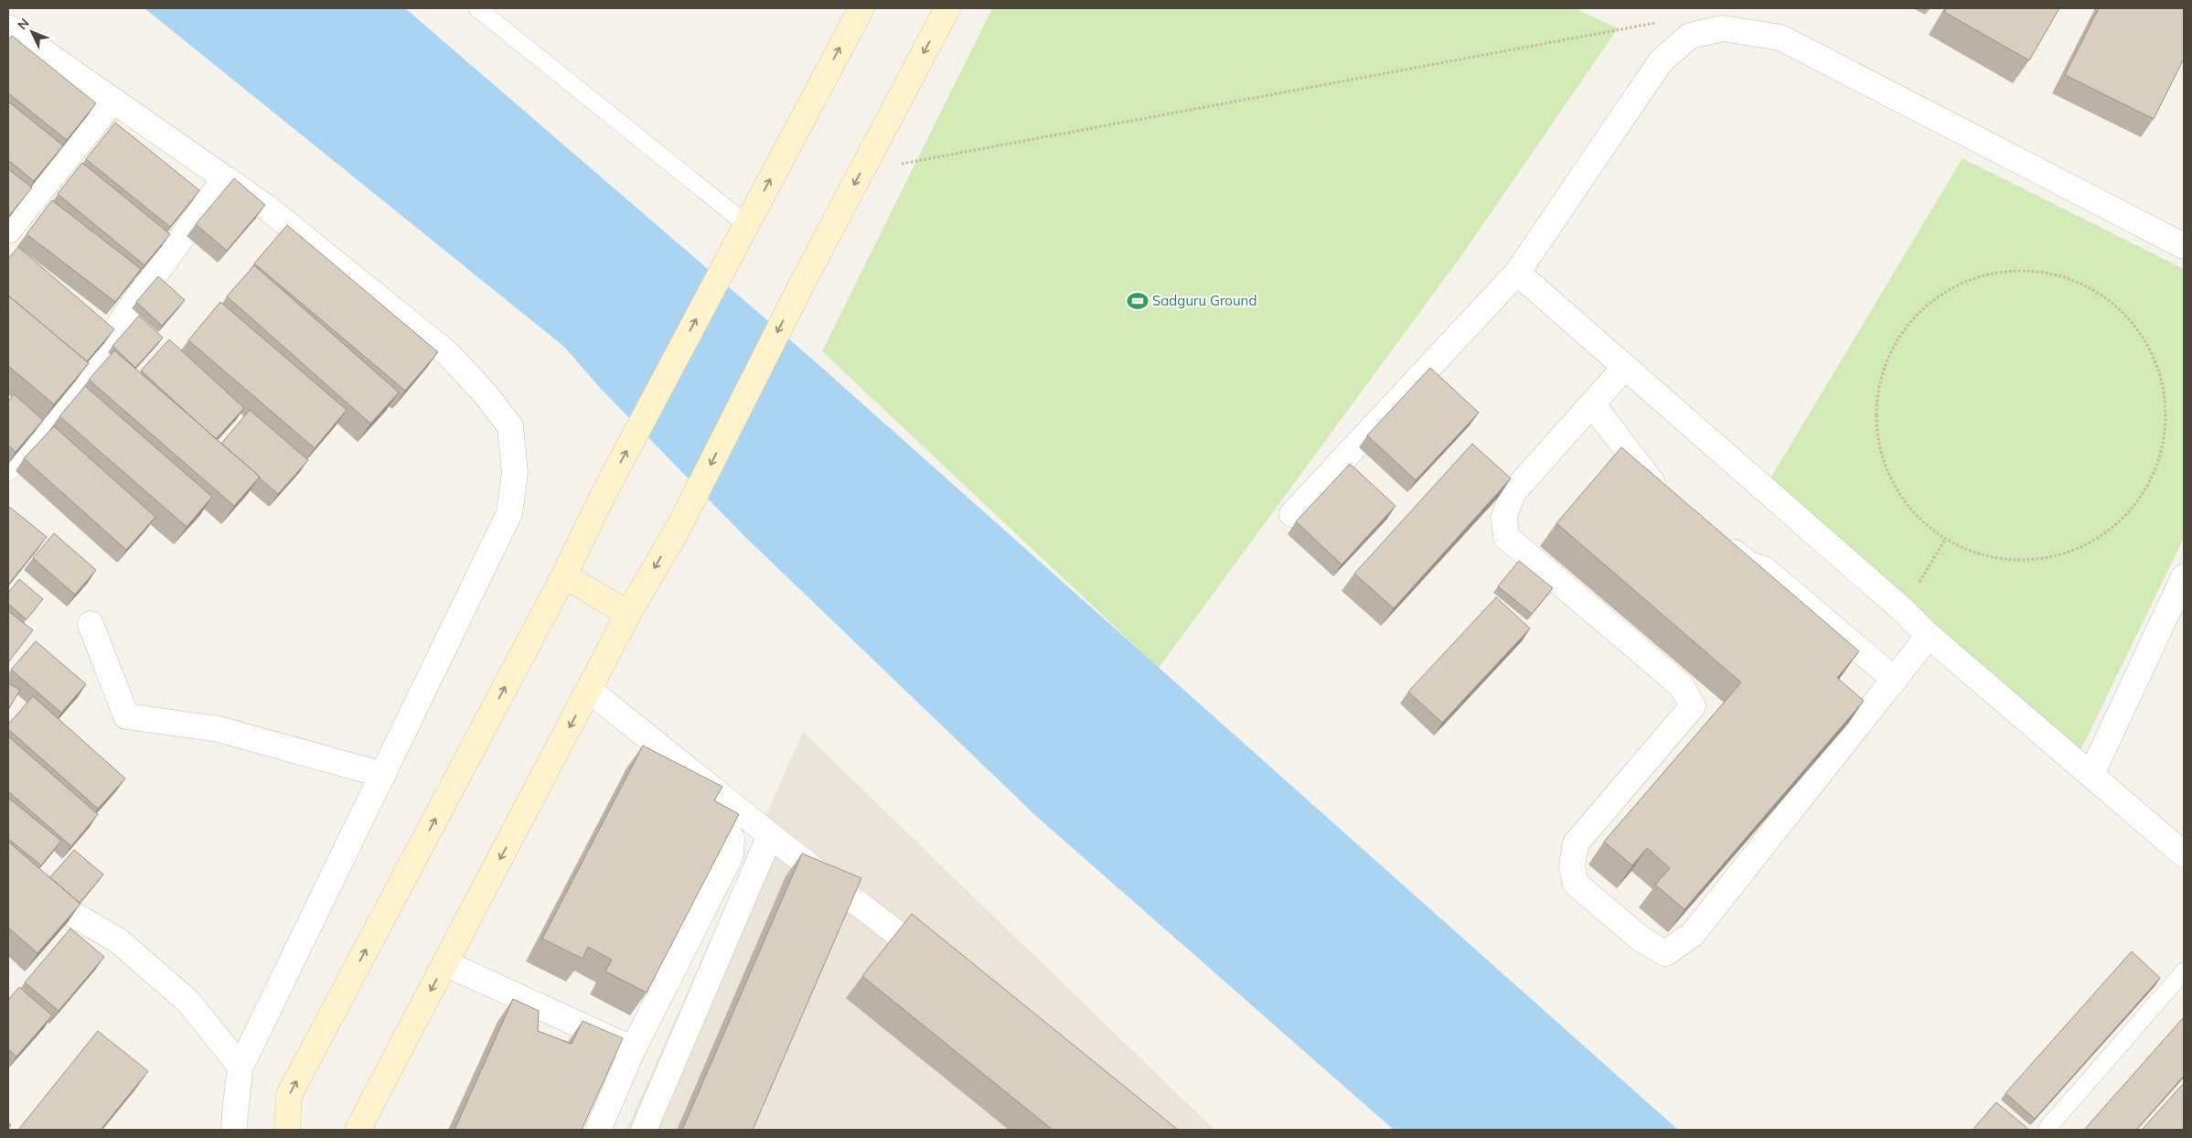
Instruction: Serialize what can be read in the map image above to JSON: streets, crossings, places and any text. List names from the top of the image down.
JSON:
{
  "places": {
    "sports": ["Sadguru Ground"]
  },
  "north": "top left"
}
